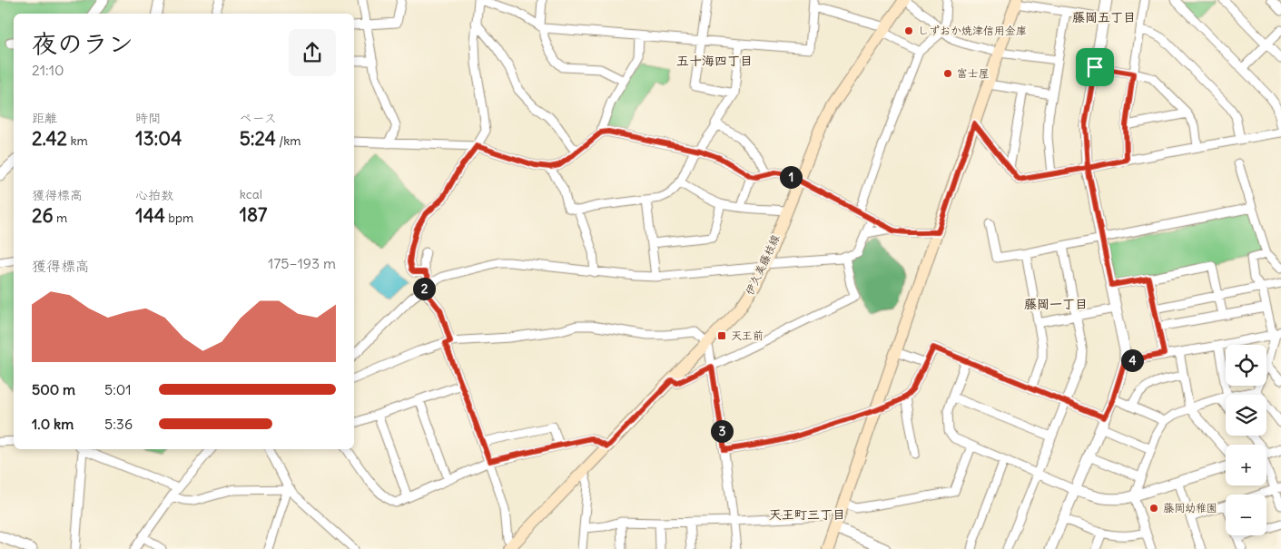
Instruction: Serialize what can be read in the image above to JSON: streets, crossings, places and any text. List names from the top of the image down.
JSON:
{
  "streets": {
    "main road": ["伊久美藤枝線"]
  },
  "districts": [
    "藤岡五丁目",
    "五十海四丁目",
    "藤岡一丁目",
    "天王町三丁目"
  ],
  "places": {
    "other": ["しずおか焼津信用金庫", "富士屋", "藤岡幼稚園"],
    "transit": ["天王前"]
  },
  "page": {
    "heading": ["夜のラン", "21:10"],
    "stats": [
      ["距離", "2.42 km"],
      ["時間", "13:04"],
      ["ペース", "5:24 /km"],
      ["獲得標高", "26 m"],
      ["心拍数", "144 bpm"],
      ["kcal", "187"]
    ],
    "pins": [
      "1",
      "2",
      "4",
      "3"
    ],
    "chart": ["獲得標高", "175–193 m"],
    "map_buttons": ["+", "−"],
    "list": [
      {
        "name": "500 m",
        "note": "5:01"
      },
      {
        "name": "1.0 km",
        "note": "5:36"
      }
    ]
  }
}
